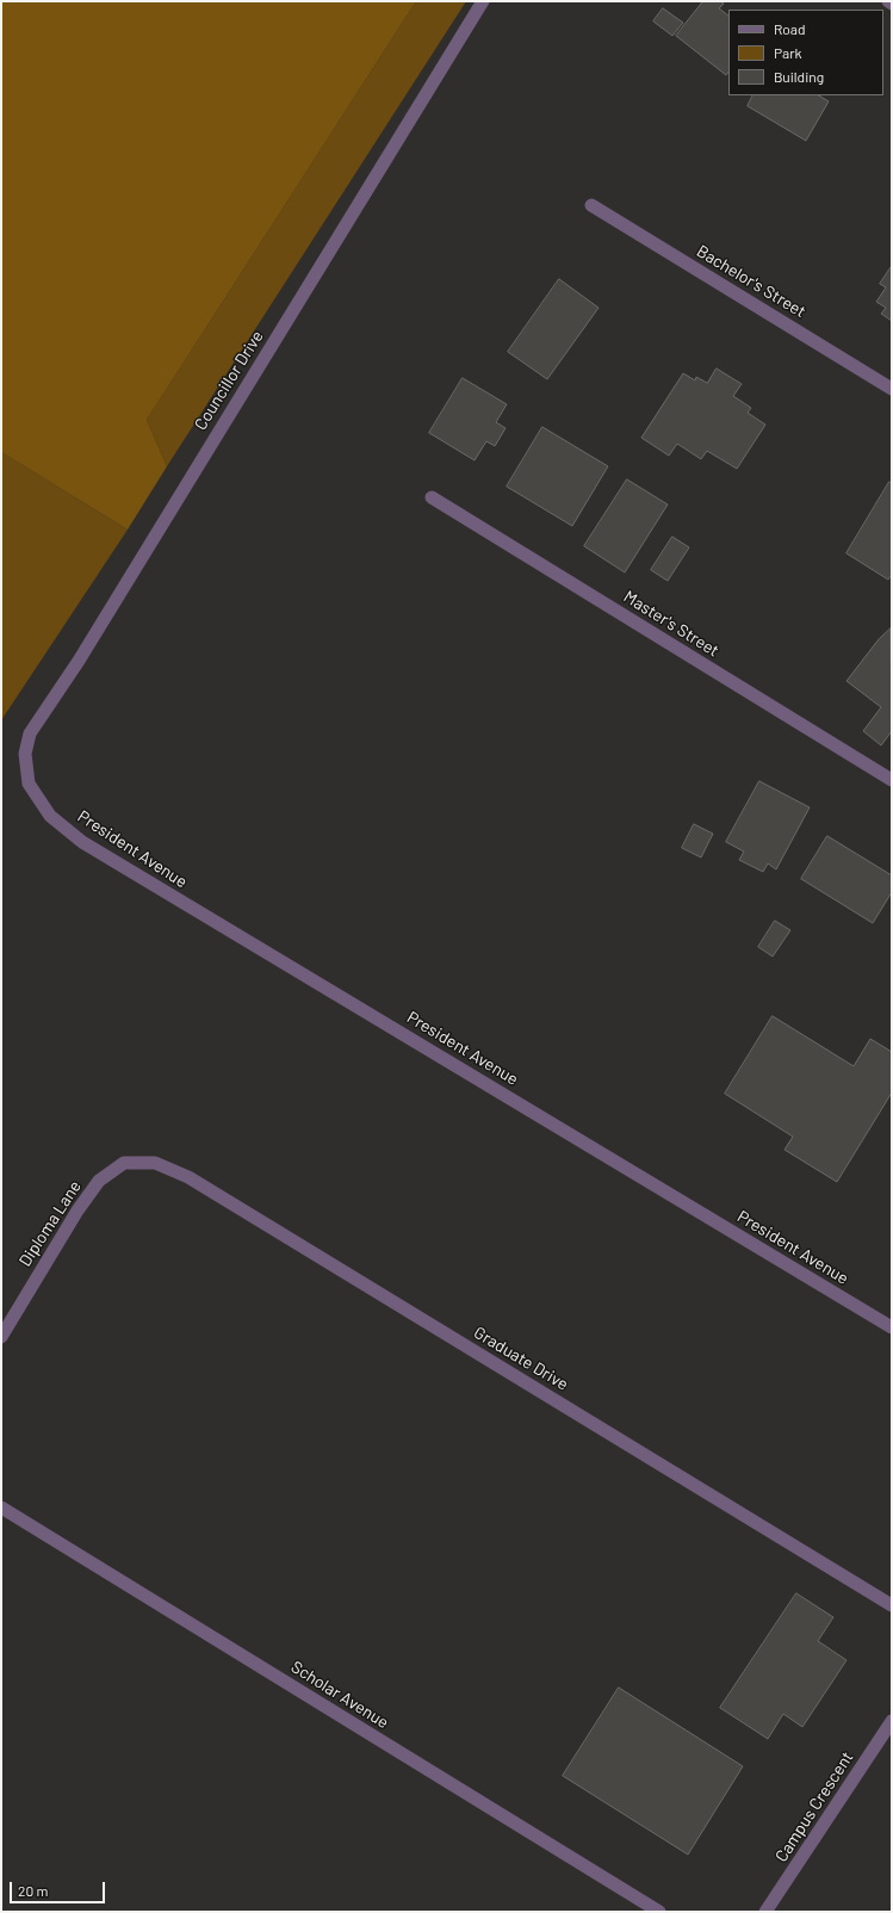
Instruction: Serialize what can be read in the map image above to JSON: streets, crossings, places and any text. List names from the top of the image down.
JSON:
{
  "streets": {
    "street": [
      "Bachelor's Street",
      "Councillor Drive",
      "Master's Street",
      "President Avenue",
      "Diploma Lane",
      "Graduate Drive",
      "Scholar Avenue",
      "Campus Crescent"
    ]
  },
  "crossings": [
    ["Councillor Drive", "President Avenue"],
    ["Diploma Lane", "Graduate Drive"]
  ],
  "legend": ["Road", "Park", "Building"],
  "scale_bar": "20 m"
}
